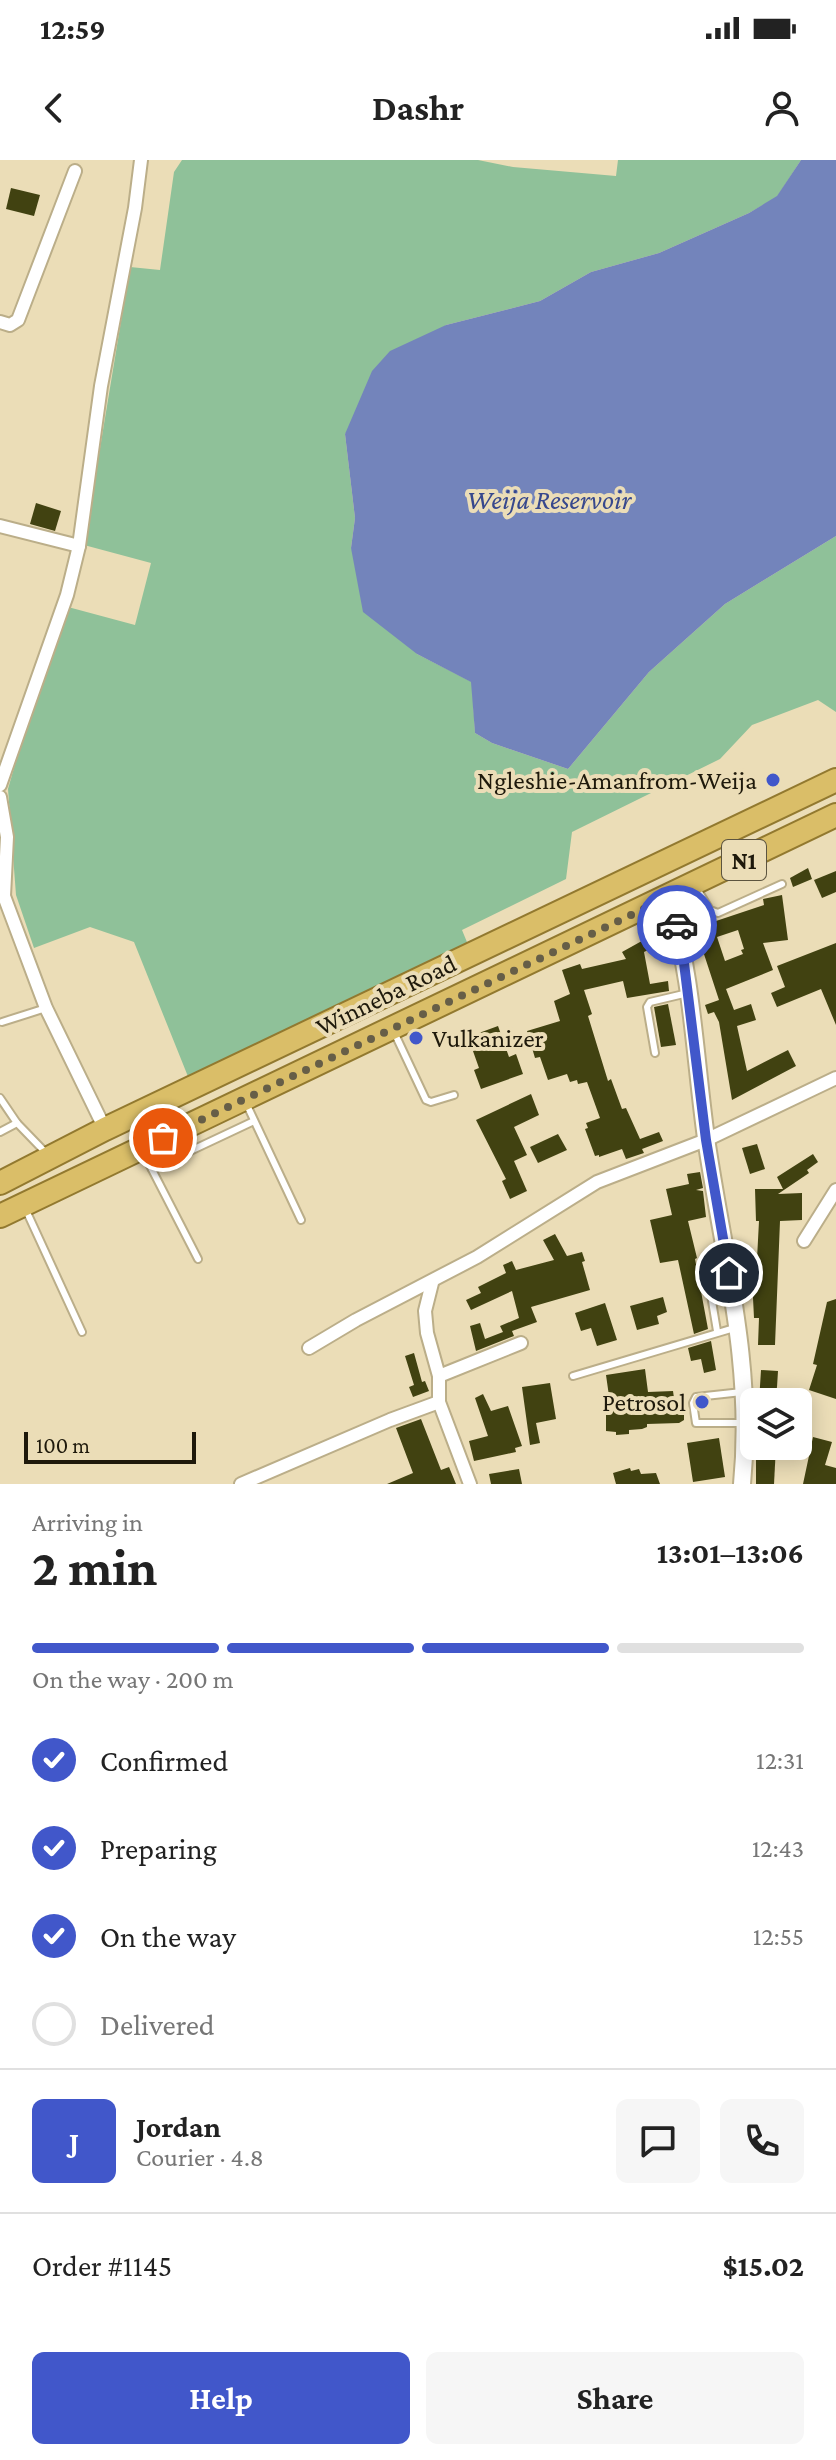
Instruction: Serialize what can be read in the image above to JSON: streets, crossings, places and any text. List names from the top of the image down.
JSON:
{
  "streets": {
    "highway": ["N1", "Winneba Road"]
  },
  "water": ["Weija Reservoir"],
  "places": ["Ngleshie-Amanfrom-Weija", "Vulkanizer", "Petrosol"],
  "scale_bar": "100 m",
  "page": {
    "status": "12:59",
    "header": "Dashr",
    "scale": "100 m",
    "heading": ["2 min", "Arriving in", "13:01–13:06"],
    "panel": [
      "Jordan",
      "Courier · 4.8",
      "Order #1145",
      "$15.02"
    ],
    "bar": "On the way · 200 m",
    "list": [
      ["Confirmed", "12:31"],
      ["Preparing", "12:43"],
      ["On the way", "12:55"],
      "Delivered"
    ],
    "round": "J",
    "buttons": ["Help", "Share"]
  }
}
